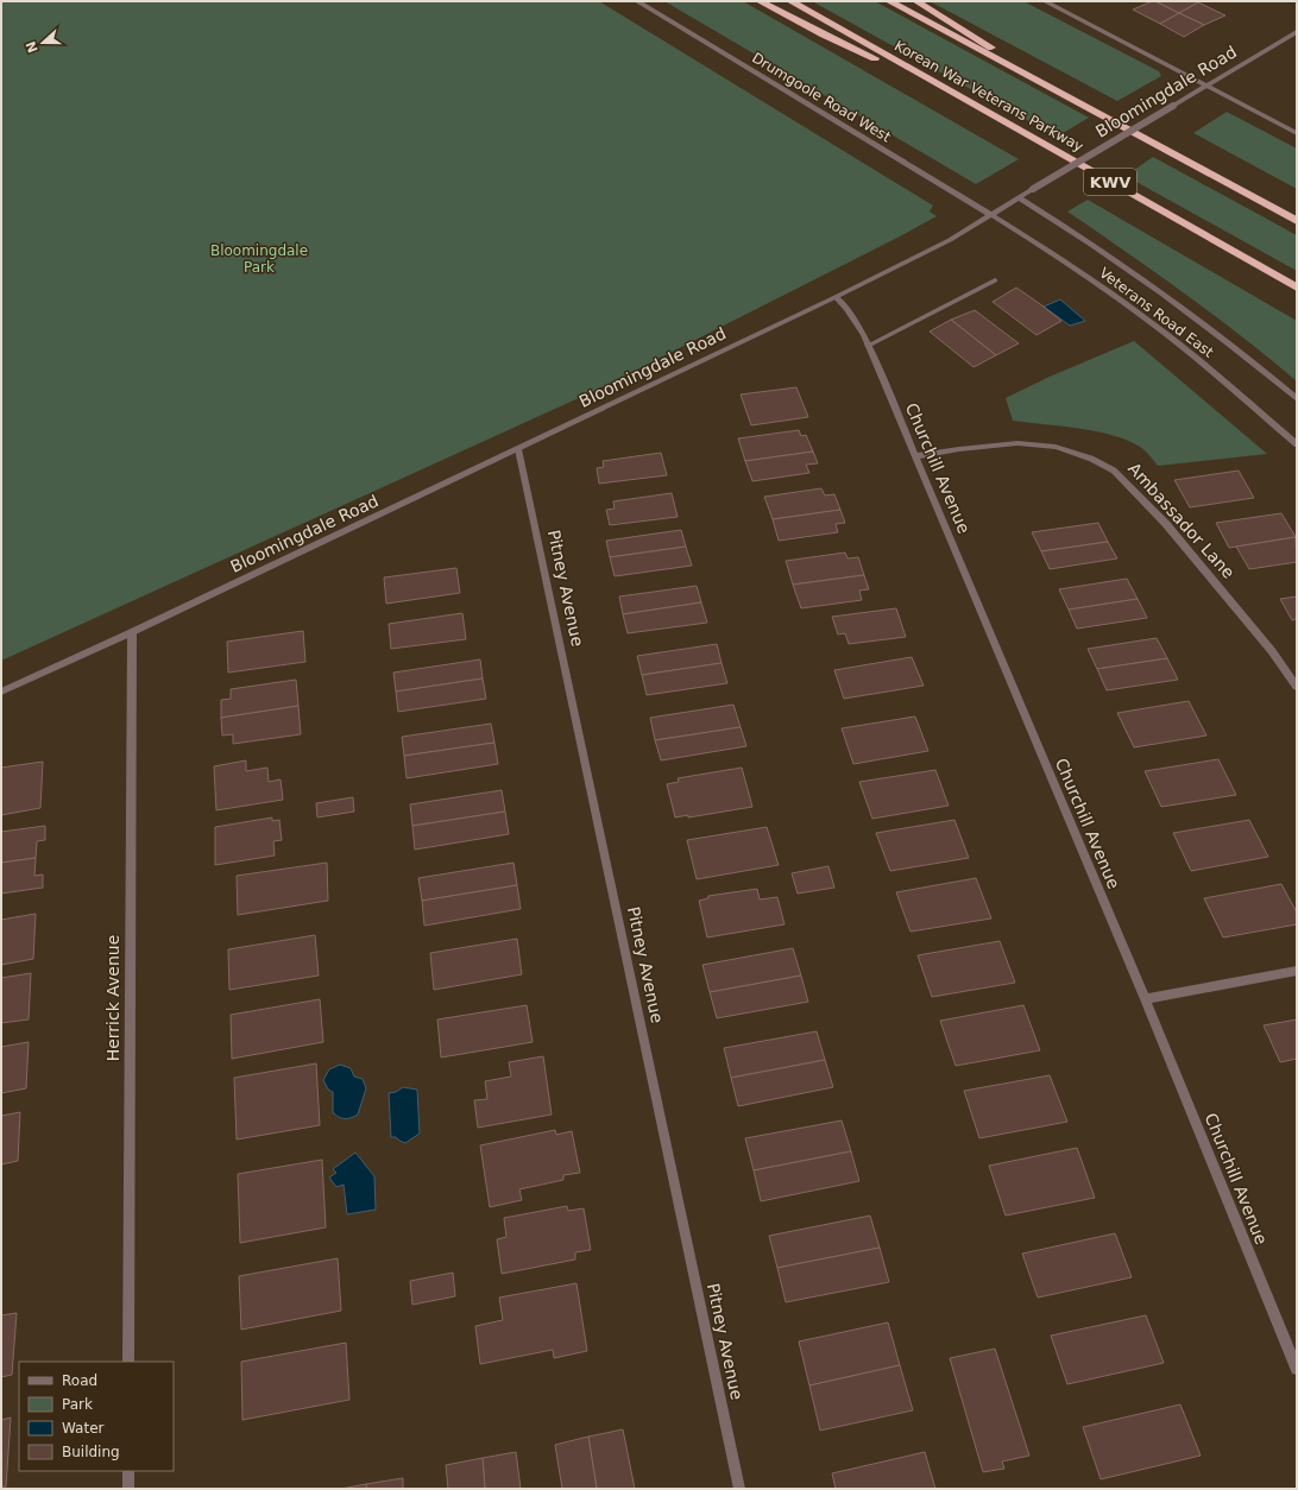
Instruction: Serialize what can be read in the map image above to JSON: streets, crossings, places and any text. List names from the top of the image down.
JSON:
{
  "streets": {
    "highway": ["Korean War Veterans Parkway", "KWV"],
    "street": [
      "Bloomingdale Road",
      "Drumgoole Road West",
      "Veterans Road East",
      "Churchill Avenue",
      "Ambassador Lane",
      "Pitney Avenue",
      "Herrick Avenue"
    ]
  },
  "crossings": [
    ["Bloomingdale Road", "Drumgoole Road West"],
    ["Bloomingdale Road", "Veterans Road East"],
    ["Bloomingdale Road", "Churchill Avenue"],
    ["Bloomingdale Road", "Pitney Avenue"],
    ["Bloomingdale Road", "Herrick Avenue"],
    ["Drumgoole Road West", "Veterans Road East"],
    ["Churchill Avenue", "Ambassador Lane"]
  ],
  "parks": ["Bloomingdale Park"],
  "legend": [
    "Road",
    "Park",
    "Water",
    "Building"
  ],
  "north": "left"
}
